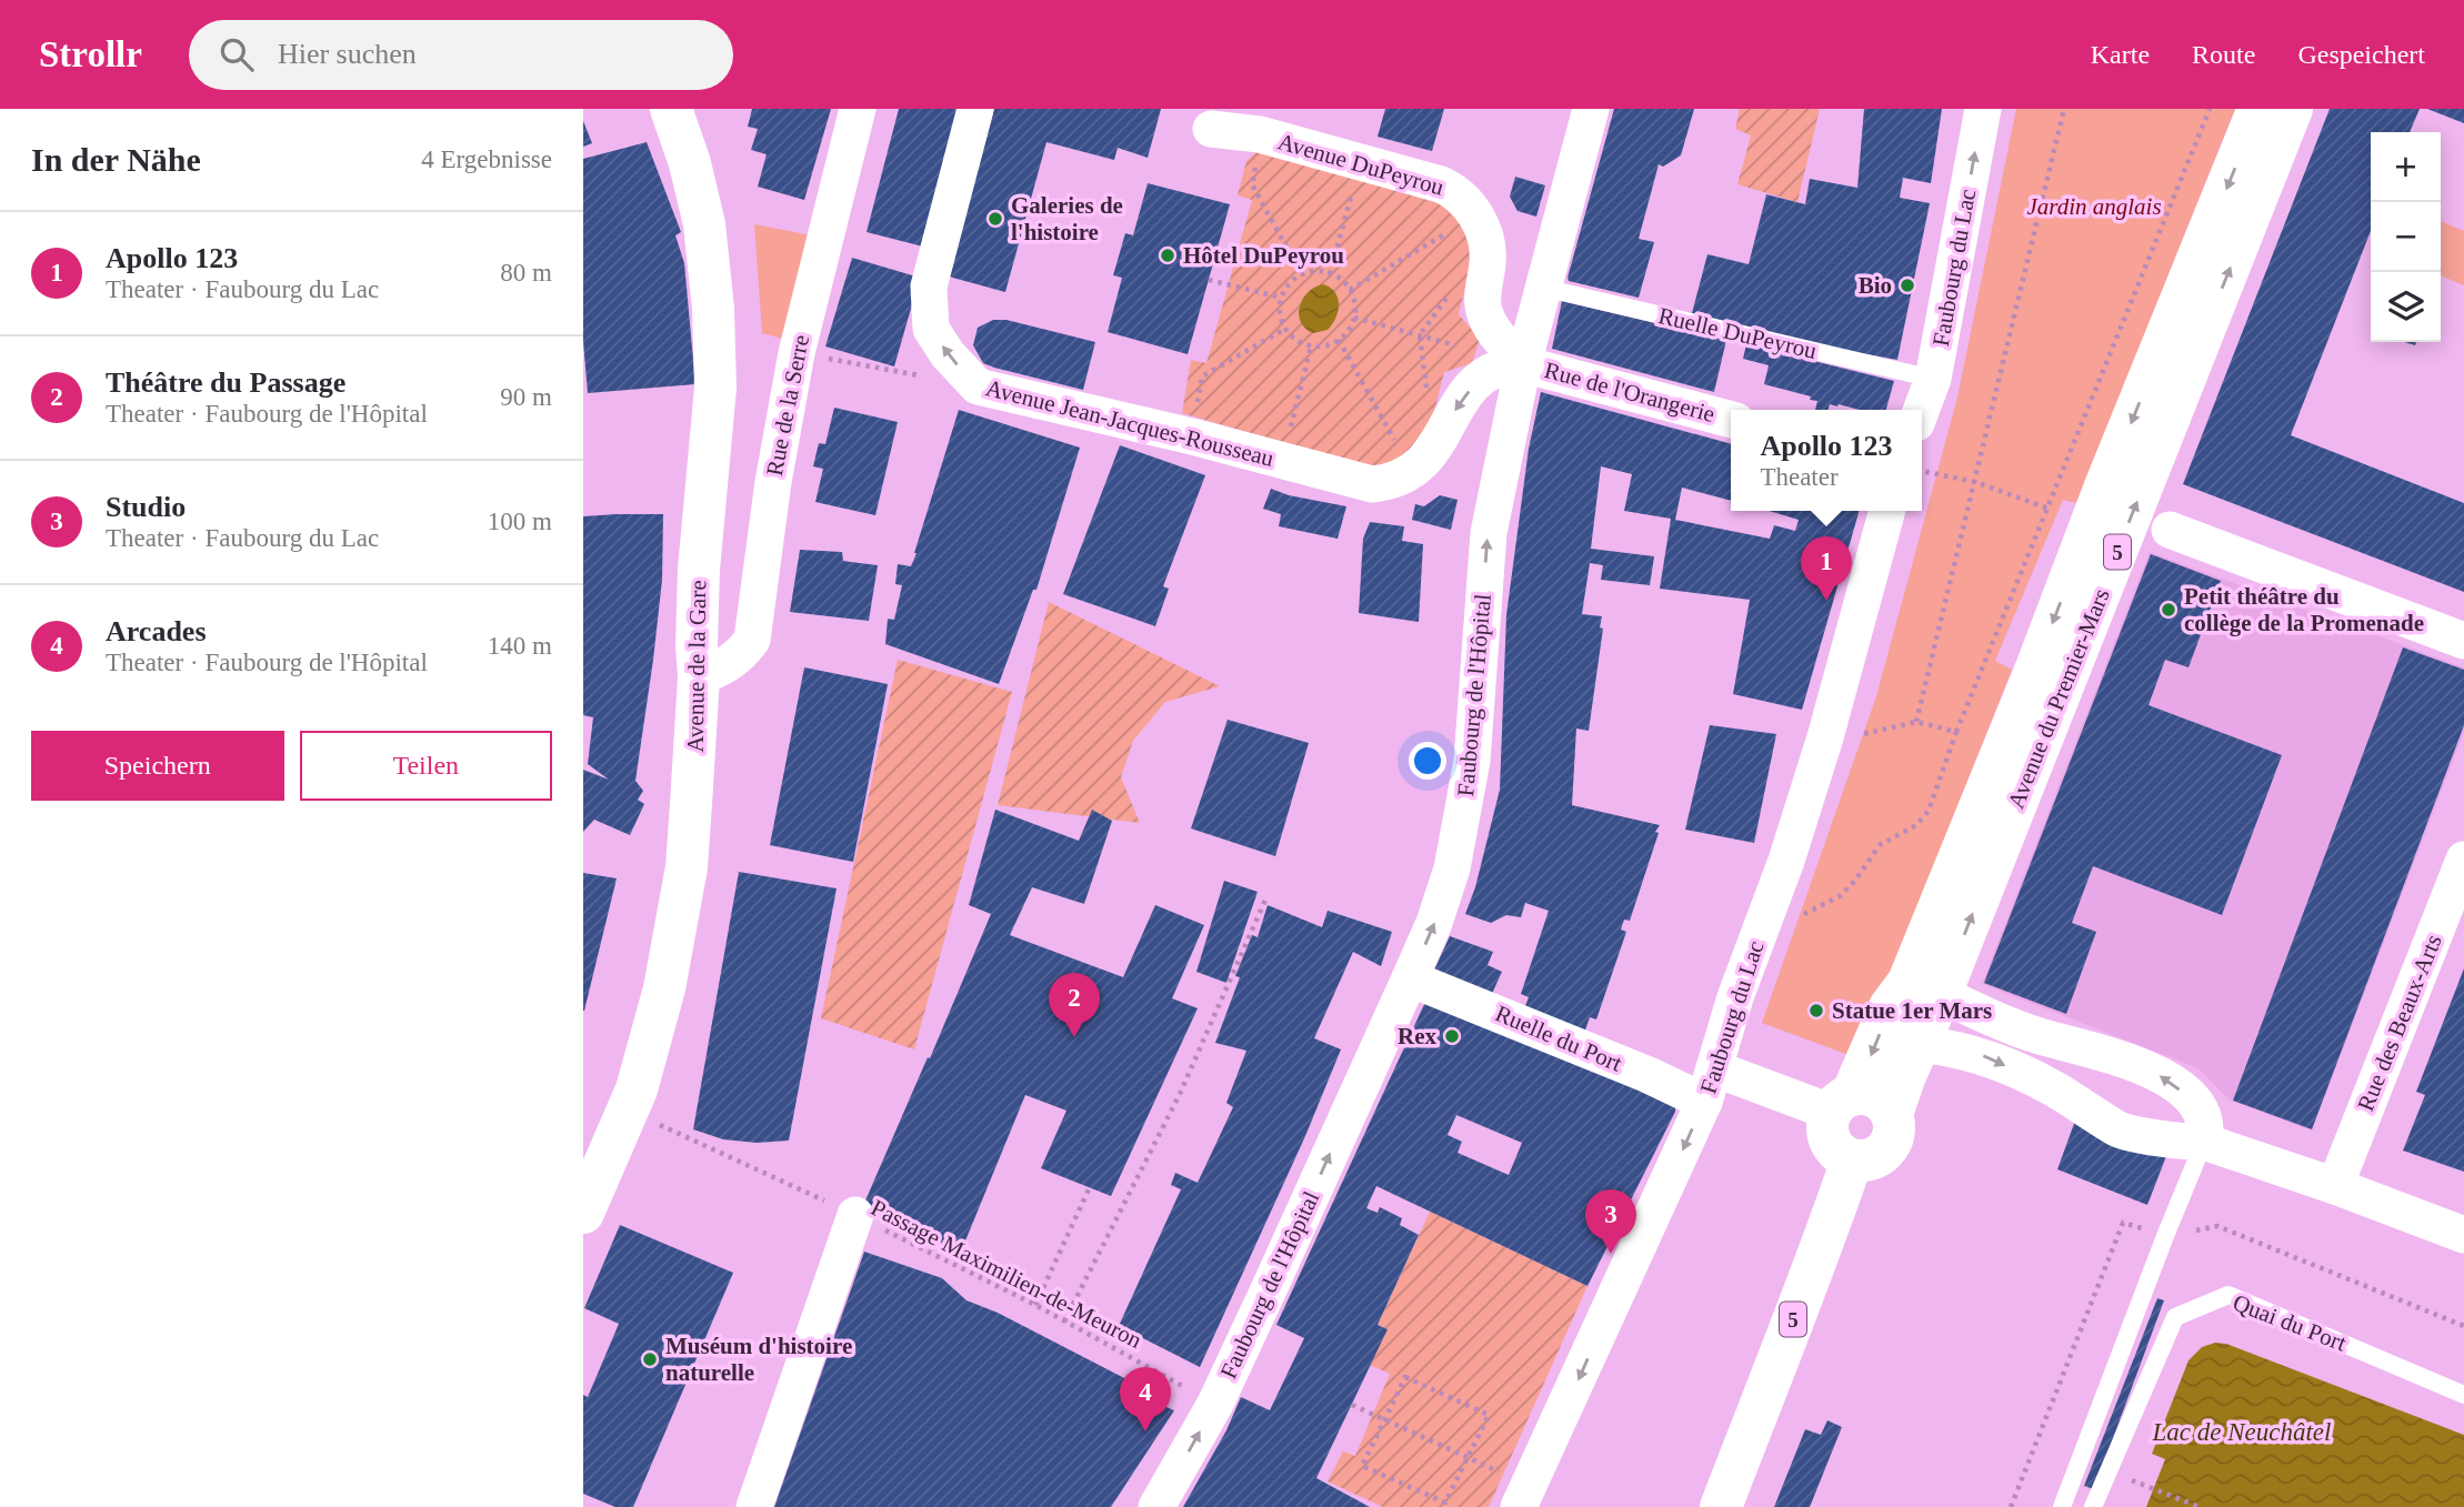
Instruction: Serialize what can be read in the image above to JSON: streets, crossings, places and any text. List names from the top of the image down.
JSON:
{
  "streets": {
    "main road": ["5", "Avenue de la Gare", "Avenue du Premier-Mars"],
    "street": [
      "Avenue DuPeyrou",
      "Faubourg du Lac",
      "Rue de l'Orangerie",
      "Rue de la Serre",
      "Avenue Jean-Jacques-Rousseau",
      "Faubourg de l'Hôpital",
      "Rue des Beaux-Arts",
      "Ruelle du Port"
    ],
    "lane": ["Ruelle DuPeyrou", "Quai du Port"],
    "path": ["Passage Maximilien-de-Meuron"]
  },
  "crossings": [
    ["Avenue DuPeyrou", "Rue de l'Orangerie"],
    ["Avenue DuPeyrou", "Avenue Jean-Jacques-Rousseau"],
    ["Avenue DuPeyrou", "Faubourg de l'Hôpital"],
    ["Faubourg du Lac", "Ruelle DuPeyrou"],
    ["Faubourg du Lac", "Ruelle du Port"],
    ["Ruelle DuPeyrou", "Faubourg de l'Hôpital"],
    ["Rue de l'Orangerie", "Avenue Jean-Jacques-Rousseau"],
    ["Rue de l'Orangerie", "Faubourg de l'Hôpital"],
    ["Rue de la Serre", "Avenue de la Gare"],
    ["Avenue Jean-Jacques-Rousseau", "Faubourg de l'Hôpital"],
    ["5", "Avenue du Premier-Mars"],
    ["5", "Ruelle du Port"],
    ["Avenue de la Gare", "Passage Maximilien-de-Meuron"],
    ["Faubourg de l'Hôpital", "Ruelle du Port"],
    ["Faubourg de l'Hôpital", "Passage Maximilien-de-Meuron"],
    ["Avenue du Premier-Mars", "Ruelle du Port"]
  ],
  "one_way": ["Faubourg de l'Hôpital"],
  "water": ["Lac de Neuchâtel"],
  "parks": ["Jardin anglais"],
  "places": [
    "Galeries de l'histoire",
    "Hôtel DuPeyrou",
    "Bio",
    "Petit théâtre du collège de la Promenade",
    "Statue 1er Mars",
    "Rex",
    "Muséum d'histoire naturelle"
  ],
  "page": {
    "header": "Strollr",
    "search": "Hier suchen",
    "nav": ["Karte", "Route", "Gespeichert"],
    "heading": ["In der Nähe", "4 Ergebnisse"],
    "map_buttons": ["+", "−"],
    "list": [
      {
        "mark": "1",
        "name": "Apollo 123",
        "note": "Theater · Faubourg du Lac",
        "value": "80 m"
      },
      {
        "mark": "2",
        "name": "Théâtre du Passage",
        "note": "Theater · Faubourg de l'Hôpital",
        "value": "90 m"
      },
      {
        "mark": "3",
        "name": "Studio",
        "note": "Theater · Faubourg du Lac",
        "value": "100 m"
      },
      {
        "mark": "4",
        "name": "Arcades",
        "note": "Theater · Faubourg de l'Hôpital",
        "value": "140 m"
      }
    ],
    "popup": ["Apollo 123", "Theater"],
    "pins": [
      "1",
      "2",
      "3",
      "4"
    ],
    "buttons": ["Speichern", "Teilen"]
  }
}
